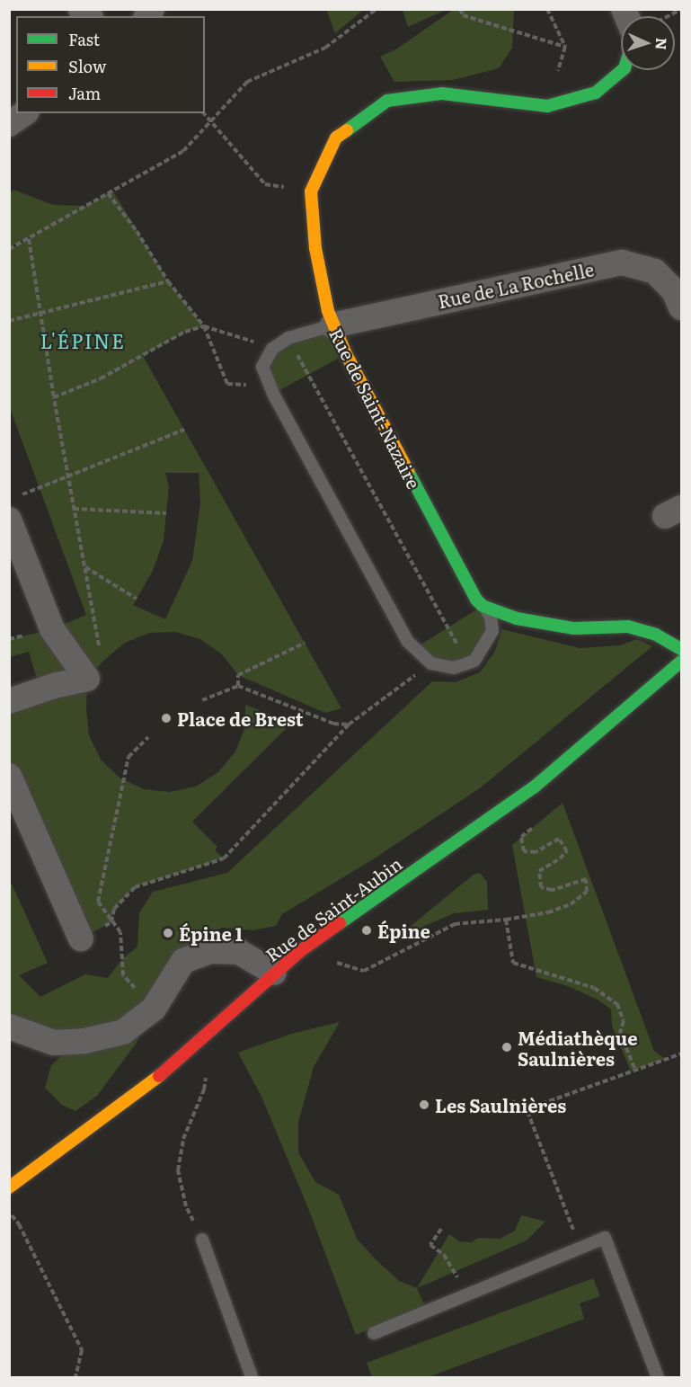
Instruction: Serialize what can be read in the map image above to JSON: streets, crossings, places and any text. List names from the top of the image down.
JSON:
{
  "streets": {
    "street": ["Rue de La Rochelle", "Rue de Saint-Nazaire", "Rue de Saint-Aubin"]
  },
  "crossings": [
    ["Rue de La Rochelle", "Rue de Saint-Nazaire"]
  ],
  "districts": ["L'ÉPINE"],
  "places": [
    "Place de Brest",
    "Épine",
    "Épine 1",
    "Médiathèque Saulnières",
    "Les Saulnières"
  ],
  "legend": ["Fast", "Slow", "Jam"],
  "north": "right"
}
